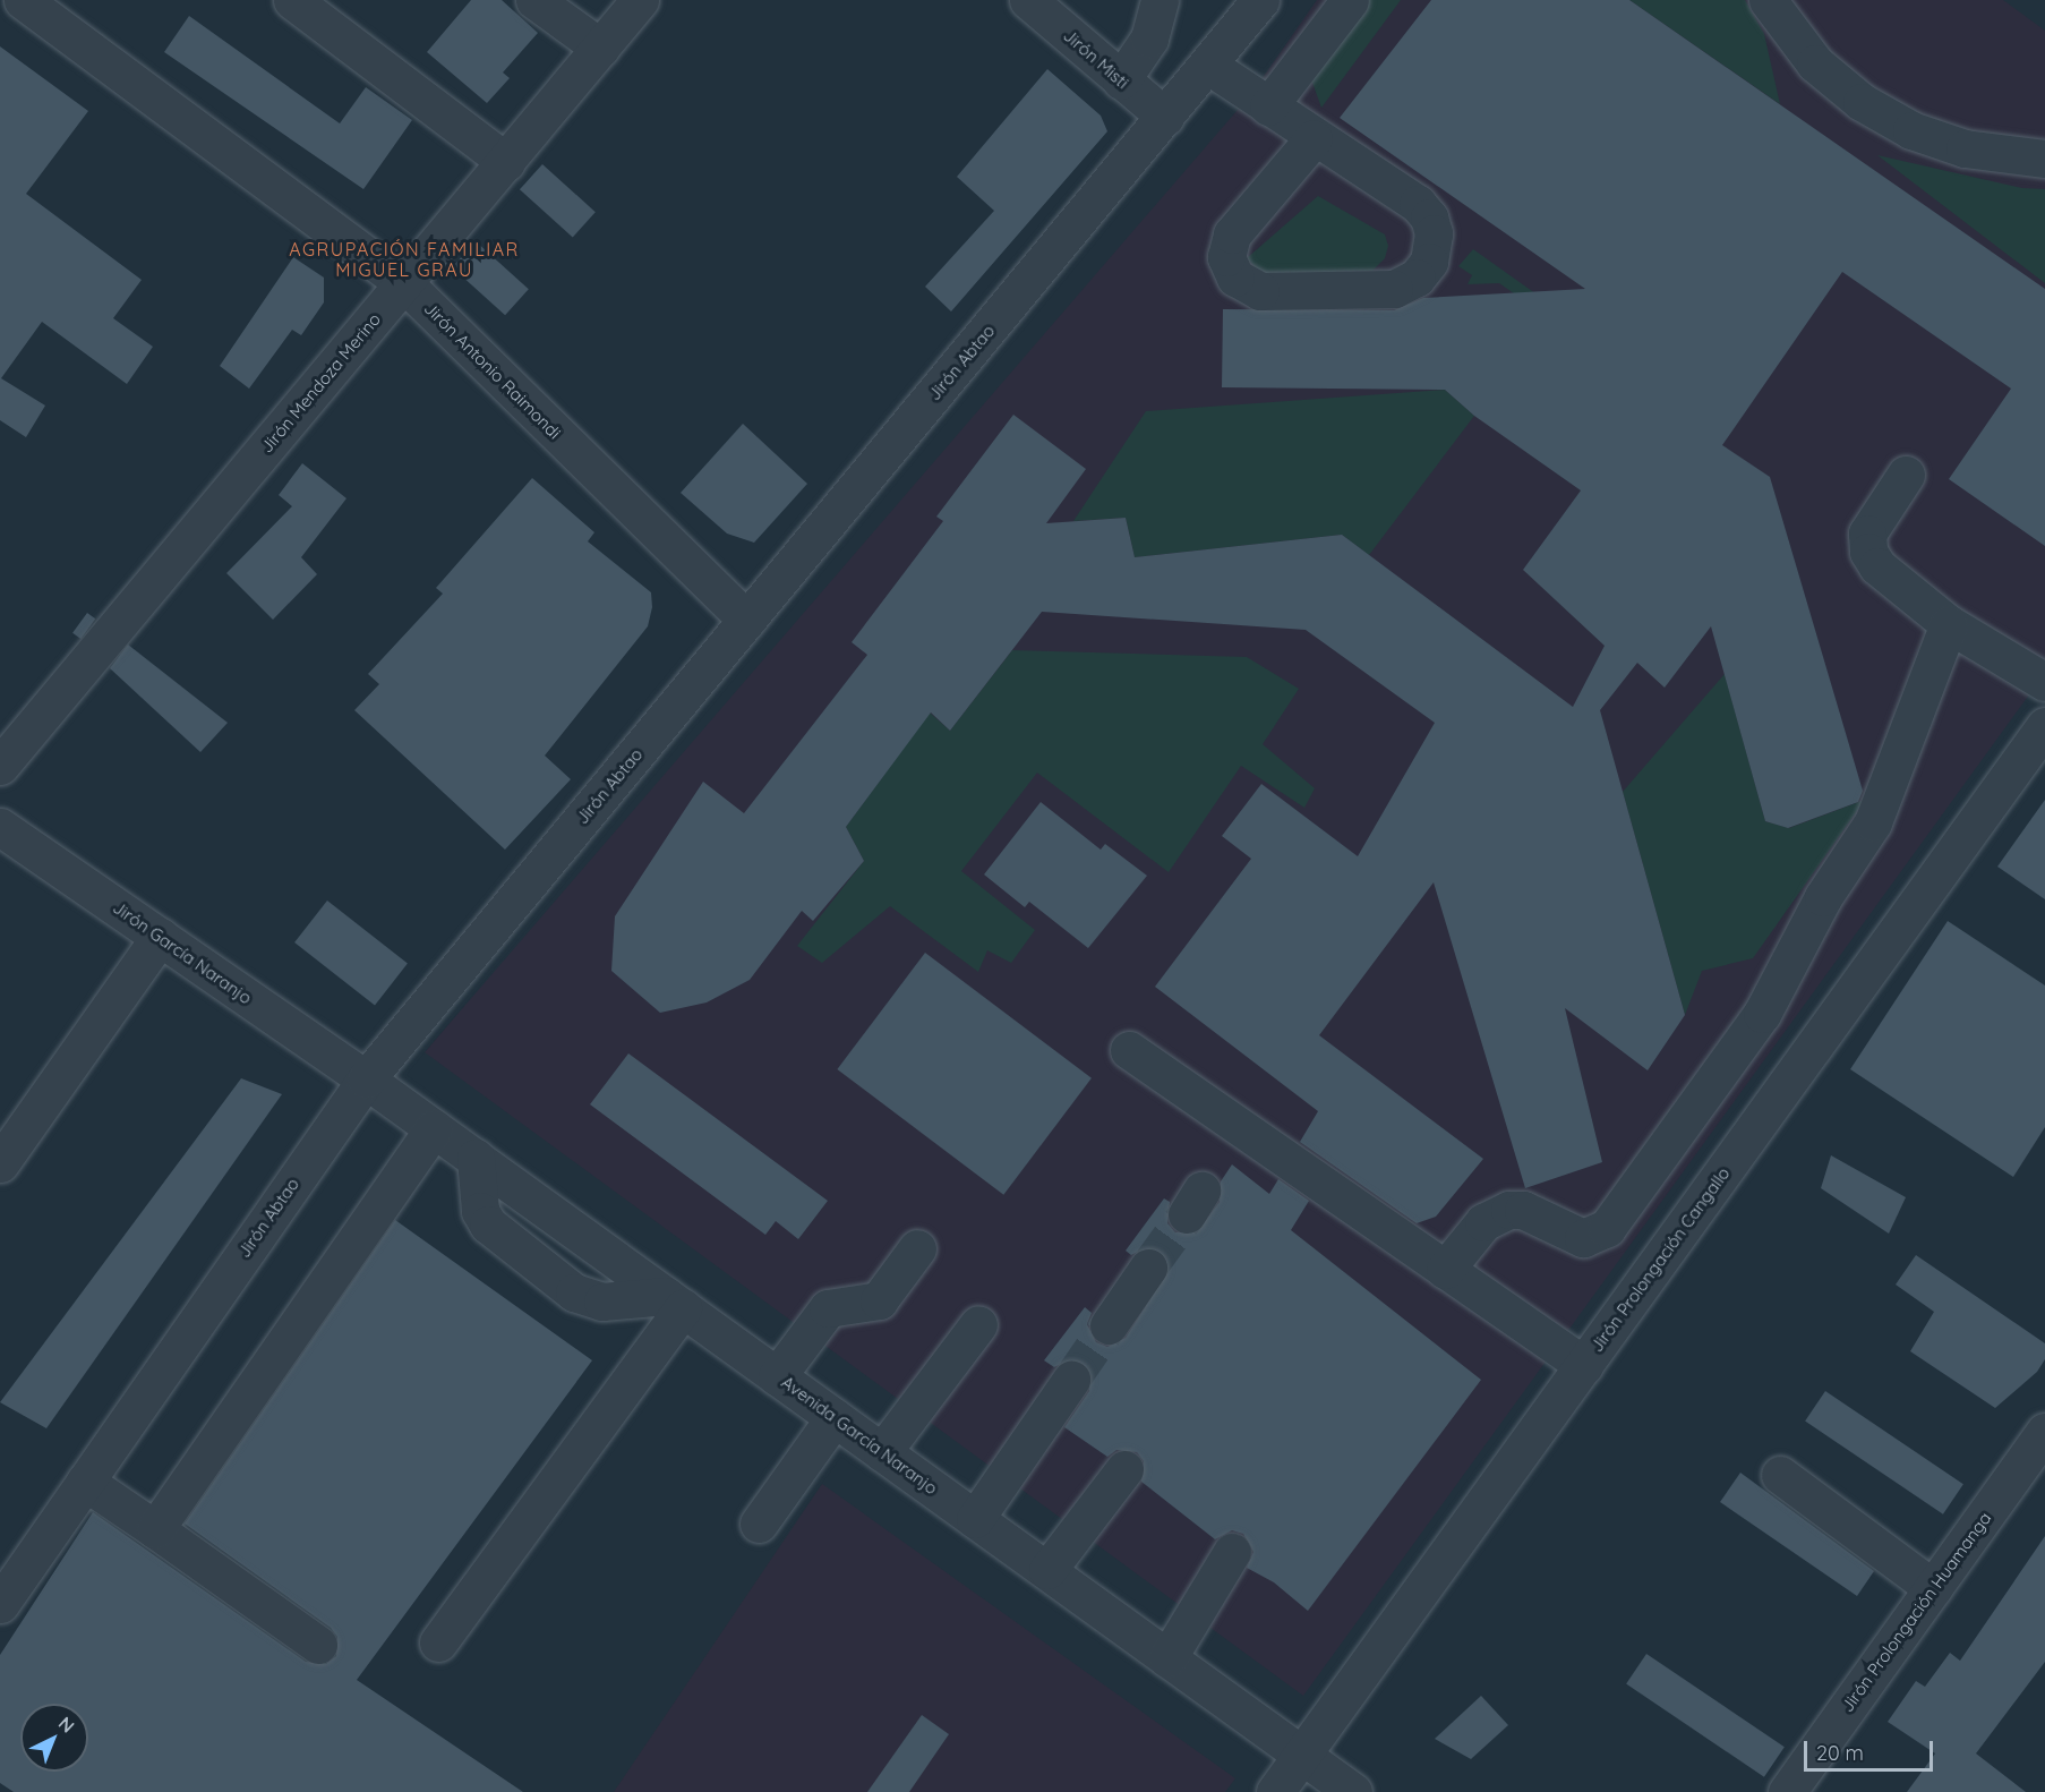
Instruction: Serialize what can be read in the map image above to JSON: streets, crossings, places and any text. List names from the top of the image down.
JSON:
{
  "streets": {
    "street": [
      "Jirón Misti",
      "Jirón Abtao",
      "Jirón Antonio Raimondi",
      "Jirón Mendoza Merino",
      "Jirón García Naranjo",
      "Jirón Prolongación Cangallo",
      "Avenida García Naranjo",
      "Jirón Prolongación Huamanga"
    ]
  },
  "crossings": [
    ["Jirón Misti", "Jirón Abtao"],
    ["Jirón Abtao", "Jirón Antonio Raimondi"],
    ["Jirón Abtao", "Jirón García Naranjo"],
    ["Jirón Abtao", "Avenida García Naranjo"],
    ["Jirón Antonio Raimondi", "Jirón Mendoza Merino"],
    ["Jirón García Naranjo", "Avenida García Naranjo"],
    ["Jirón Prolongación Cangallo", "Avenida García Naranjo"]
  ],
  "districts": ["AGRUPACIÓN FAMILIAR MIGUEL GRAU"],
  "scale_bar": "20 m",
  "north": "top right"
}
